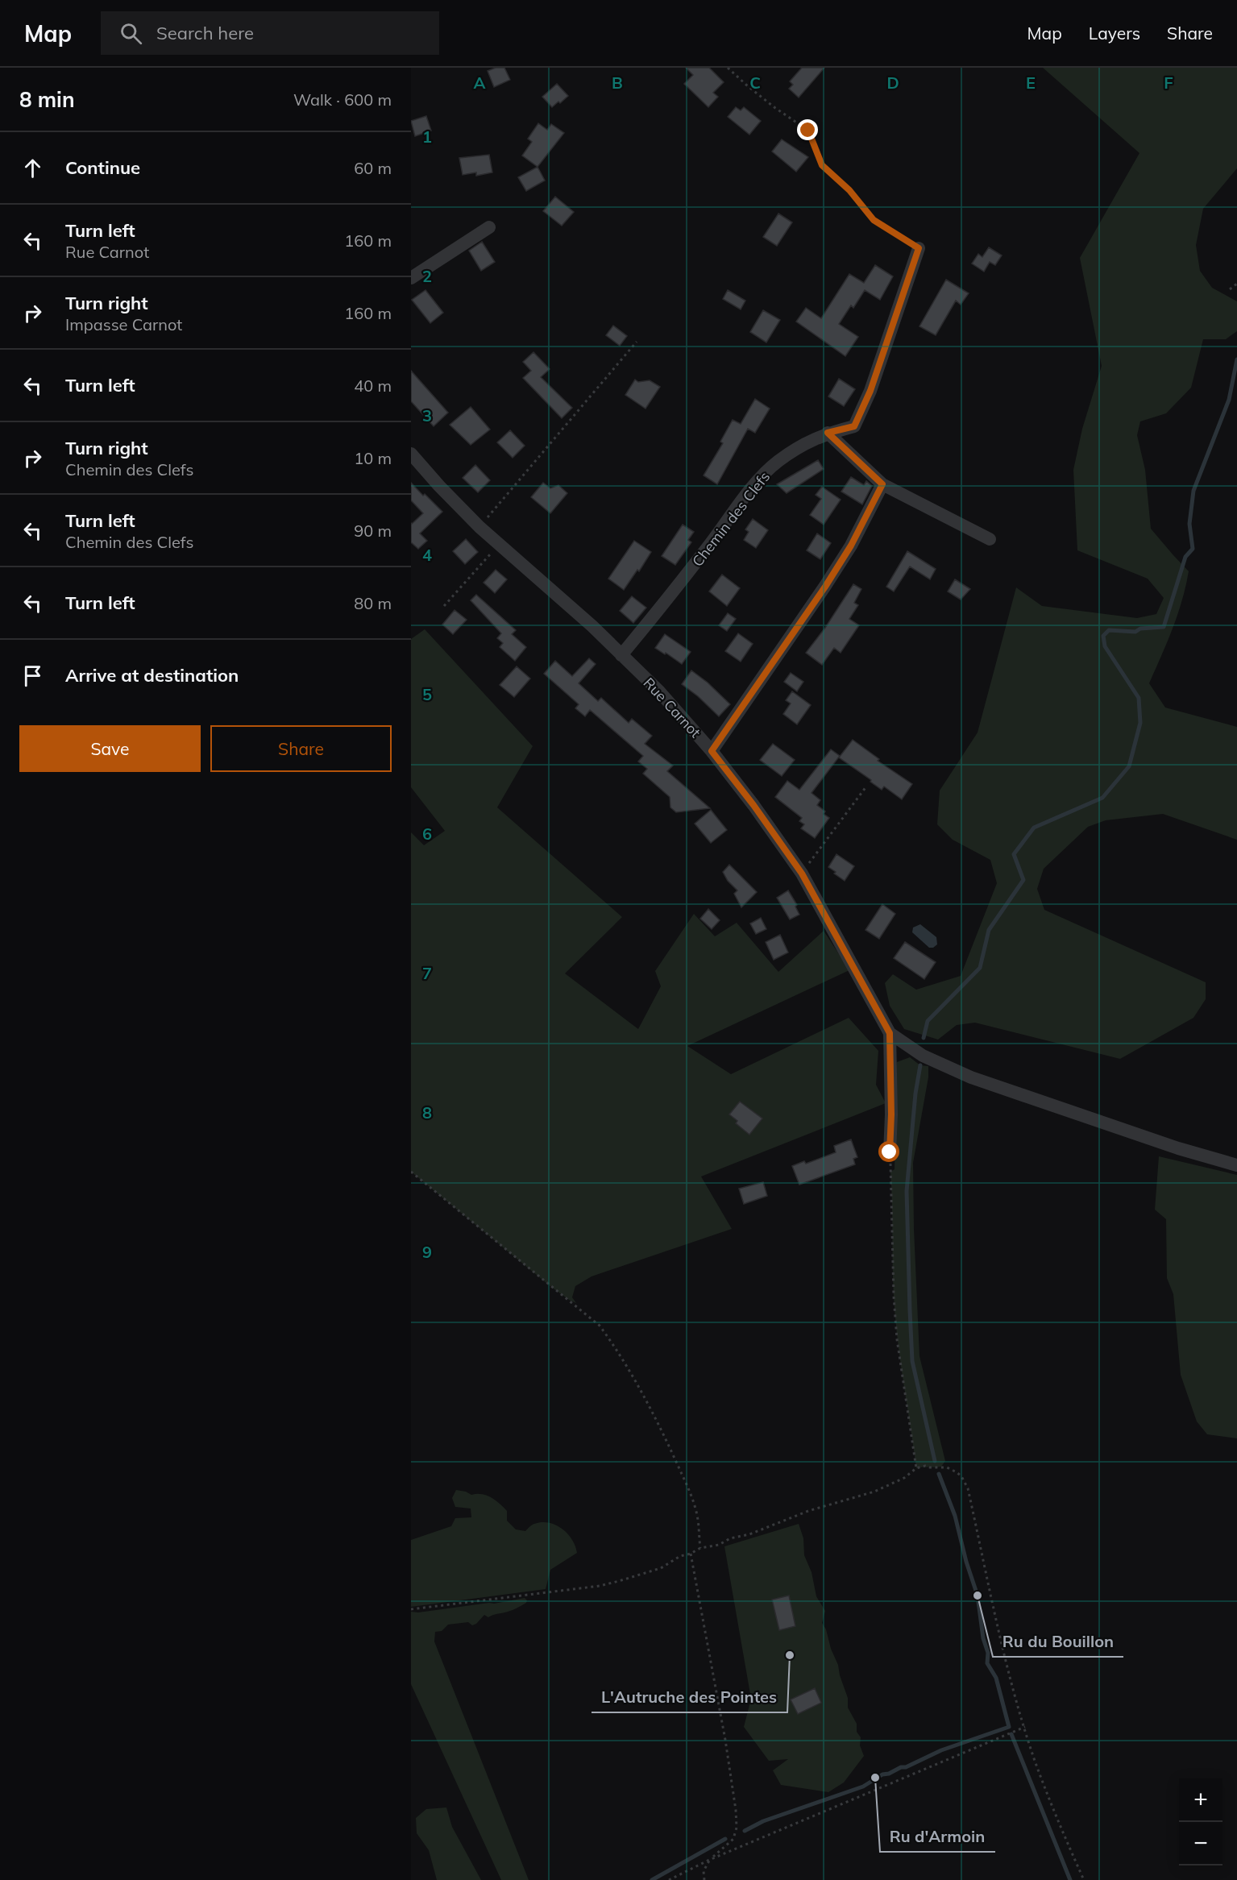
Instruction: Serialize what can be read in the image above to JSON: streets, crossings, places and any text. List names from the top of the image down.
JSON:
{
  "streets": {
    "street": ["Chemin des Clefs", "Rue Carnot"]
  },
  "crossings": [
    ["Chemin des Clefs", "Rue Carnot"]
  ],
  "places": ["Ru du Bouillon", "L'Autruche des Pointes", "Ru d'Armoin"],
  "page": {
    "header": "Map",
    "search": "Search here",
    "nav": ["Map", "Layers", "Share"],
    "heading": ["8 min", "Walk · 600 m"],
    "list": [
      ["Continue", "60 m"],
      ["Turn left", "Rue Carnot", "160 m"],
      ["Turn right", "Impasse Carnot", "160 m"],
      ["Turn left", "40 m"],
      ["Turn right", "Chemin des Clefs", "10 m"],
      ["Turn left", "Chemin des Clefs", "90 m"],
      ["Turn left", "80 m"],
      "Arrive at destination"
    ],
    "buttons": ["Save", "Share"],
    "map_buttons": ["+", "−"]
  },
  "grid": {
    "columns": [
      "A",
      "B",
      "C",
      "D",
      "E",
      "F"
    ],
    "rows": [
      "1",
      "2",
      "3",
      "4",
      "5",
      "6",
      "7",
      "8",
      "9"
    ]
  }
}
